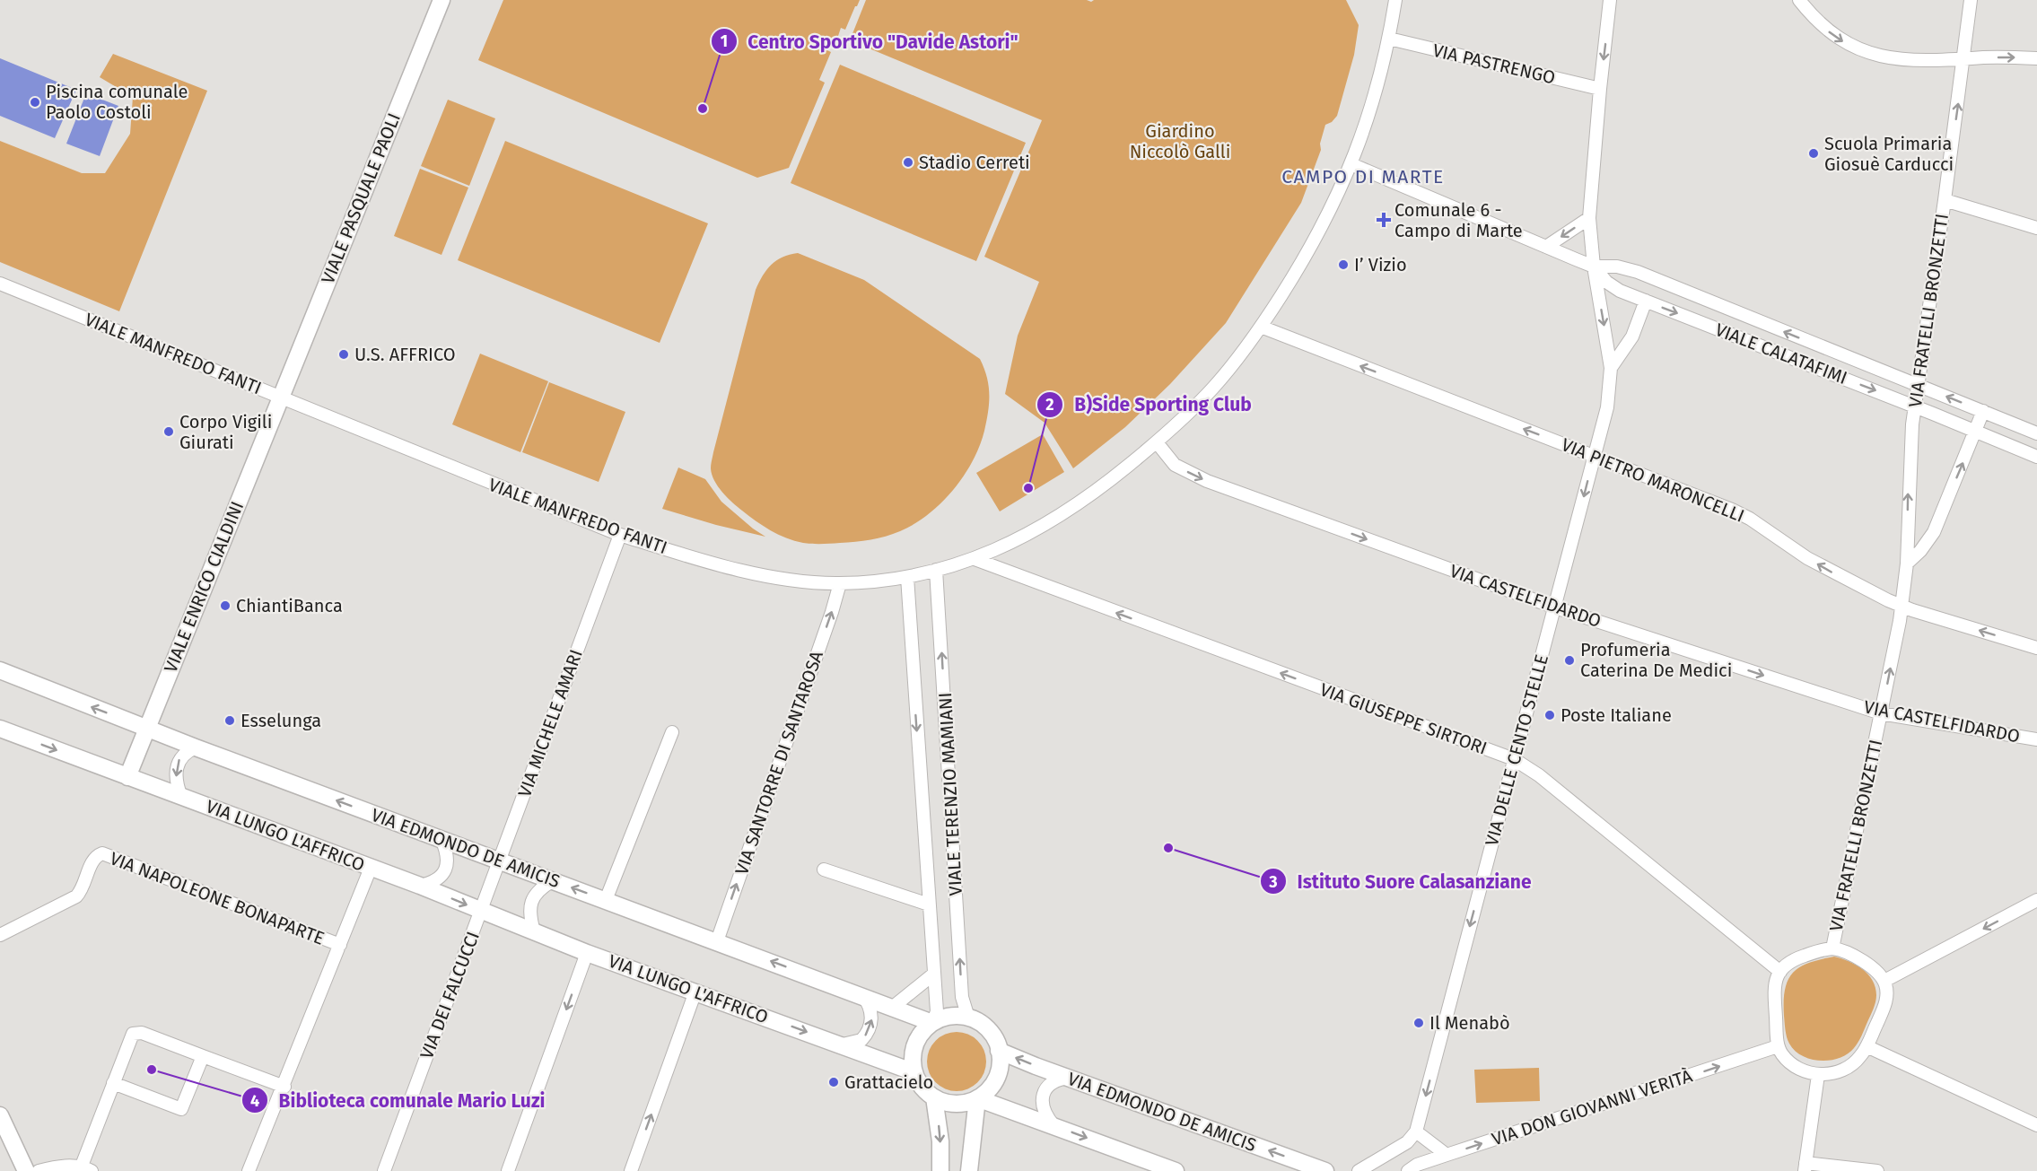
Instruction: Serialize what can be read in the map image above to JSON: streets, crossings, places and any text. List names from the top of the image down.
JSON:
{
  "streets": {
    "street": [
      "VIA PASTRENGO",
      "VIALE PASQUALE PAOLI",
      "VIA FRATELLI BRONZETTI",
      "VIALE MANFREDO FANTI",
      "VIALE CALATAFIMI",
      "VIA PIETRO MARONCELLI",
      "VIALE ENRICO CIALDINI",
      "VIA CASTELFIDARDO",
      "VIA GIUSEPPE SIRTORI",
      "VIA MICHELE AMARI",
      "VIA DELLE CENTO STELLE",
      "VIA SANTORRE DI SANTAROSA",
      "VIALE TERENZIO MAMIANI",
      "VIA LUNGO L'AFFRICO",
      "VIA EDMONDO DE AMICIS",
      "VIA NAPOLEONE BONAPARTE",
      "VIA DEI FALCUCCI",
      "VIA DON GIOVANNI VERITÀ"
    ]
  },
  "crossings": [
    ["VIA PASTRENGO", "VIALE MANFREDO FANTI"],
    ["VIA PASTRENGO", "VIA DELLE CENTO STELLE"],
    ["VIALE PASQUALE PAOLI", "VIALE MANFREDO FANTI"],
    ["VIALE PASQUALE PAOLI", "VIALE ENRICO CIALDINI"],
    ["VIA FRATELLI BRONZETTI", "VIALE CALATAFIMI"],
    ["VIA FRATELLI BRONZETTI", "VIA PIETRO MARONCELLI"],
    ["VIA FRATELLI BRONZETTI", "VIA CASTELFIDARDO"],
    ["VIA FRATELLI BRONZETTI", "VIA GIUSEPPE SIRTORI"],
    ["VIA FRATELLI BRONZETTI", "VIA DON GIOVANNI VERITÀ"],
    ["VIALE MANFREDO FANTI", "VIALE CALATAFIMI"],
    ["VIALE MANFREDO FANTI", "VIA PIETRO MARONCELLI"],
    ["VIALE MANFREDO FANTI", "VIALE ENRICO CIALDINI"],
    ["VIALE MANFREDO FANTI", "VIA CASTELFIDARDO"],
    ["VIALE MANFREDO FANTI", "VIA GIUSEPPE SIRTORI"],
    ["VIALE MANFREDO FANTI", "VIA MICHELE AMARI"],
    ["VIALE MANFREDO FANTI", "VIA SANTORRE DI SANTAROSA"],
    ["VIALE MANFREDO FANTI", "VIALE TERENZIO MAMIANI"],
    ["VIALE CALATAFIMI", "VIA DELLE CENTO STELLE"],
    ["VIA PIETRO MARONCELLI", "VIA DELLE CENTO STELLE"],
    ["VIALE ENRICO CIALDINI", "VIA LUNGO L'AFFRICO"],
    ["VIALE ENRICO CIALDINI", "VIA EDMONDO DE AMICIS"],
    ["VIA CASTELFIDARDO", "VIA DELLE CENTO STELLE"],
    ["VIA GIUSEPPE SIRTORI", "VIA DELLE CENTO STELLE"],
    ["VIA GIUSEPPE SIRTORI", "VIA DON GIOVANNI VERITÀ"],
    ["VIA MICHELE AMARI", "VIA LUNGO L'AFFRICO"],
    ["VIA MICHELE AMARI", "VIA EDMONDO DE AMICIS"],
    ["VIA MICHELE AMARI", "VIA DEI FALCUCCI"],
    ["VIA SANTORRE DI SANTAROSA", "VIA EDMONDO DE AMICIS"],
    ["VIALE TERENZIO MAMIANI", "VIA LUNGO L'AFFRICO"],
    ["VIALE TERENZIO MAMIANI", "VIA EDMONDO DE AMICIS"],
    ["VIA LUNGO L'AFFRICO", "VIA EDMONDO DE AMICIS"],
    ["VIA LUNGO L'AFFRICO", "VIA DEI FALCUCCI"]
  ],
  "one_way": [
    "VIA PIETRO MARONCELLI",
    "VIA CASTELFIDARDO",
    "VIA GIUSEPPE SIRTORI",
    "VIA DELLE CENTO STELLE",
    "VIA SANTORRE DI SANTAROSA",
    "VIA LUNGO L'AFFRICO",
    "VIA EDMONDO DE AMICIS",
    "VIA DON GIOVANNI VERITÀ"
  ],
  "districts": ["CAMPO DI MARTE"],
  "parks": ["Giardino Niccolò Galli"],
  "places": {
    "other": [
      "Piscina comunale Paolo Costoli",
      "Centro Sportivo \"Davide Astori\"",
      "Scuola Primaria Giosuè Carducci",
      "Stadio Cerreti",
      "I’ Vizio",
      "U.S. AFFRICO",
      "Corpo Vigili Giurati",
      "B)Side Sporting Club",
      "ChiantiBanca",
      "Profumeria Caterina De Medici",
      "Poste Italiane",
      "Esselunga",
      "Istituto Suore Calasanziane",
      "Il Menabò",
      "Biblioteca comunale Mario Luzi",
      "Grattacielo"
    ],
    "health": ["Comunale 6 - Campo di Marte"]
  }
}
